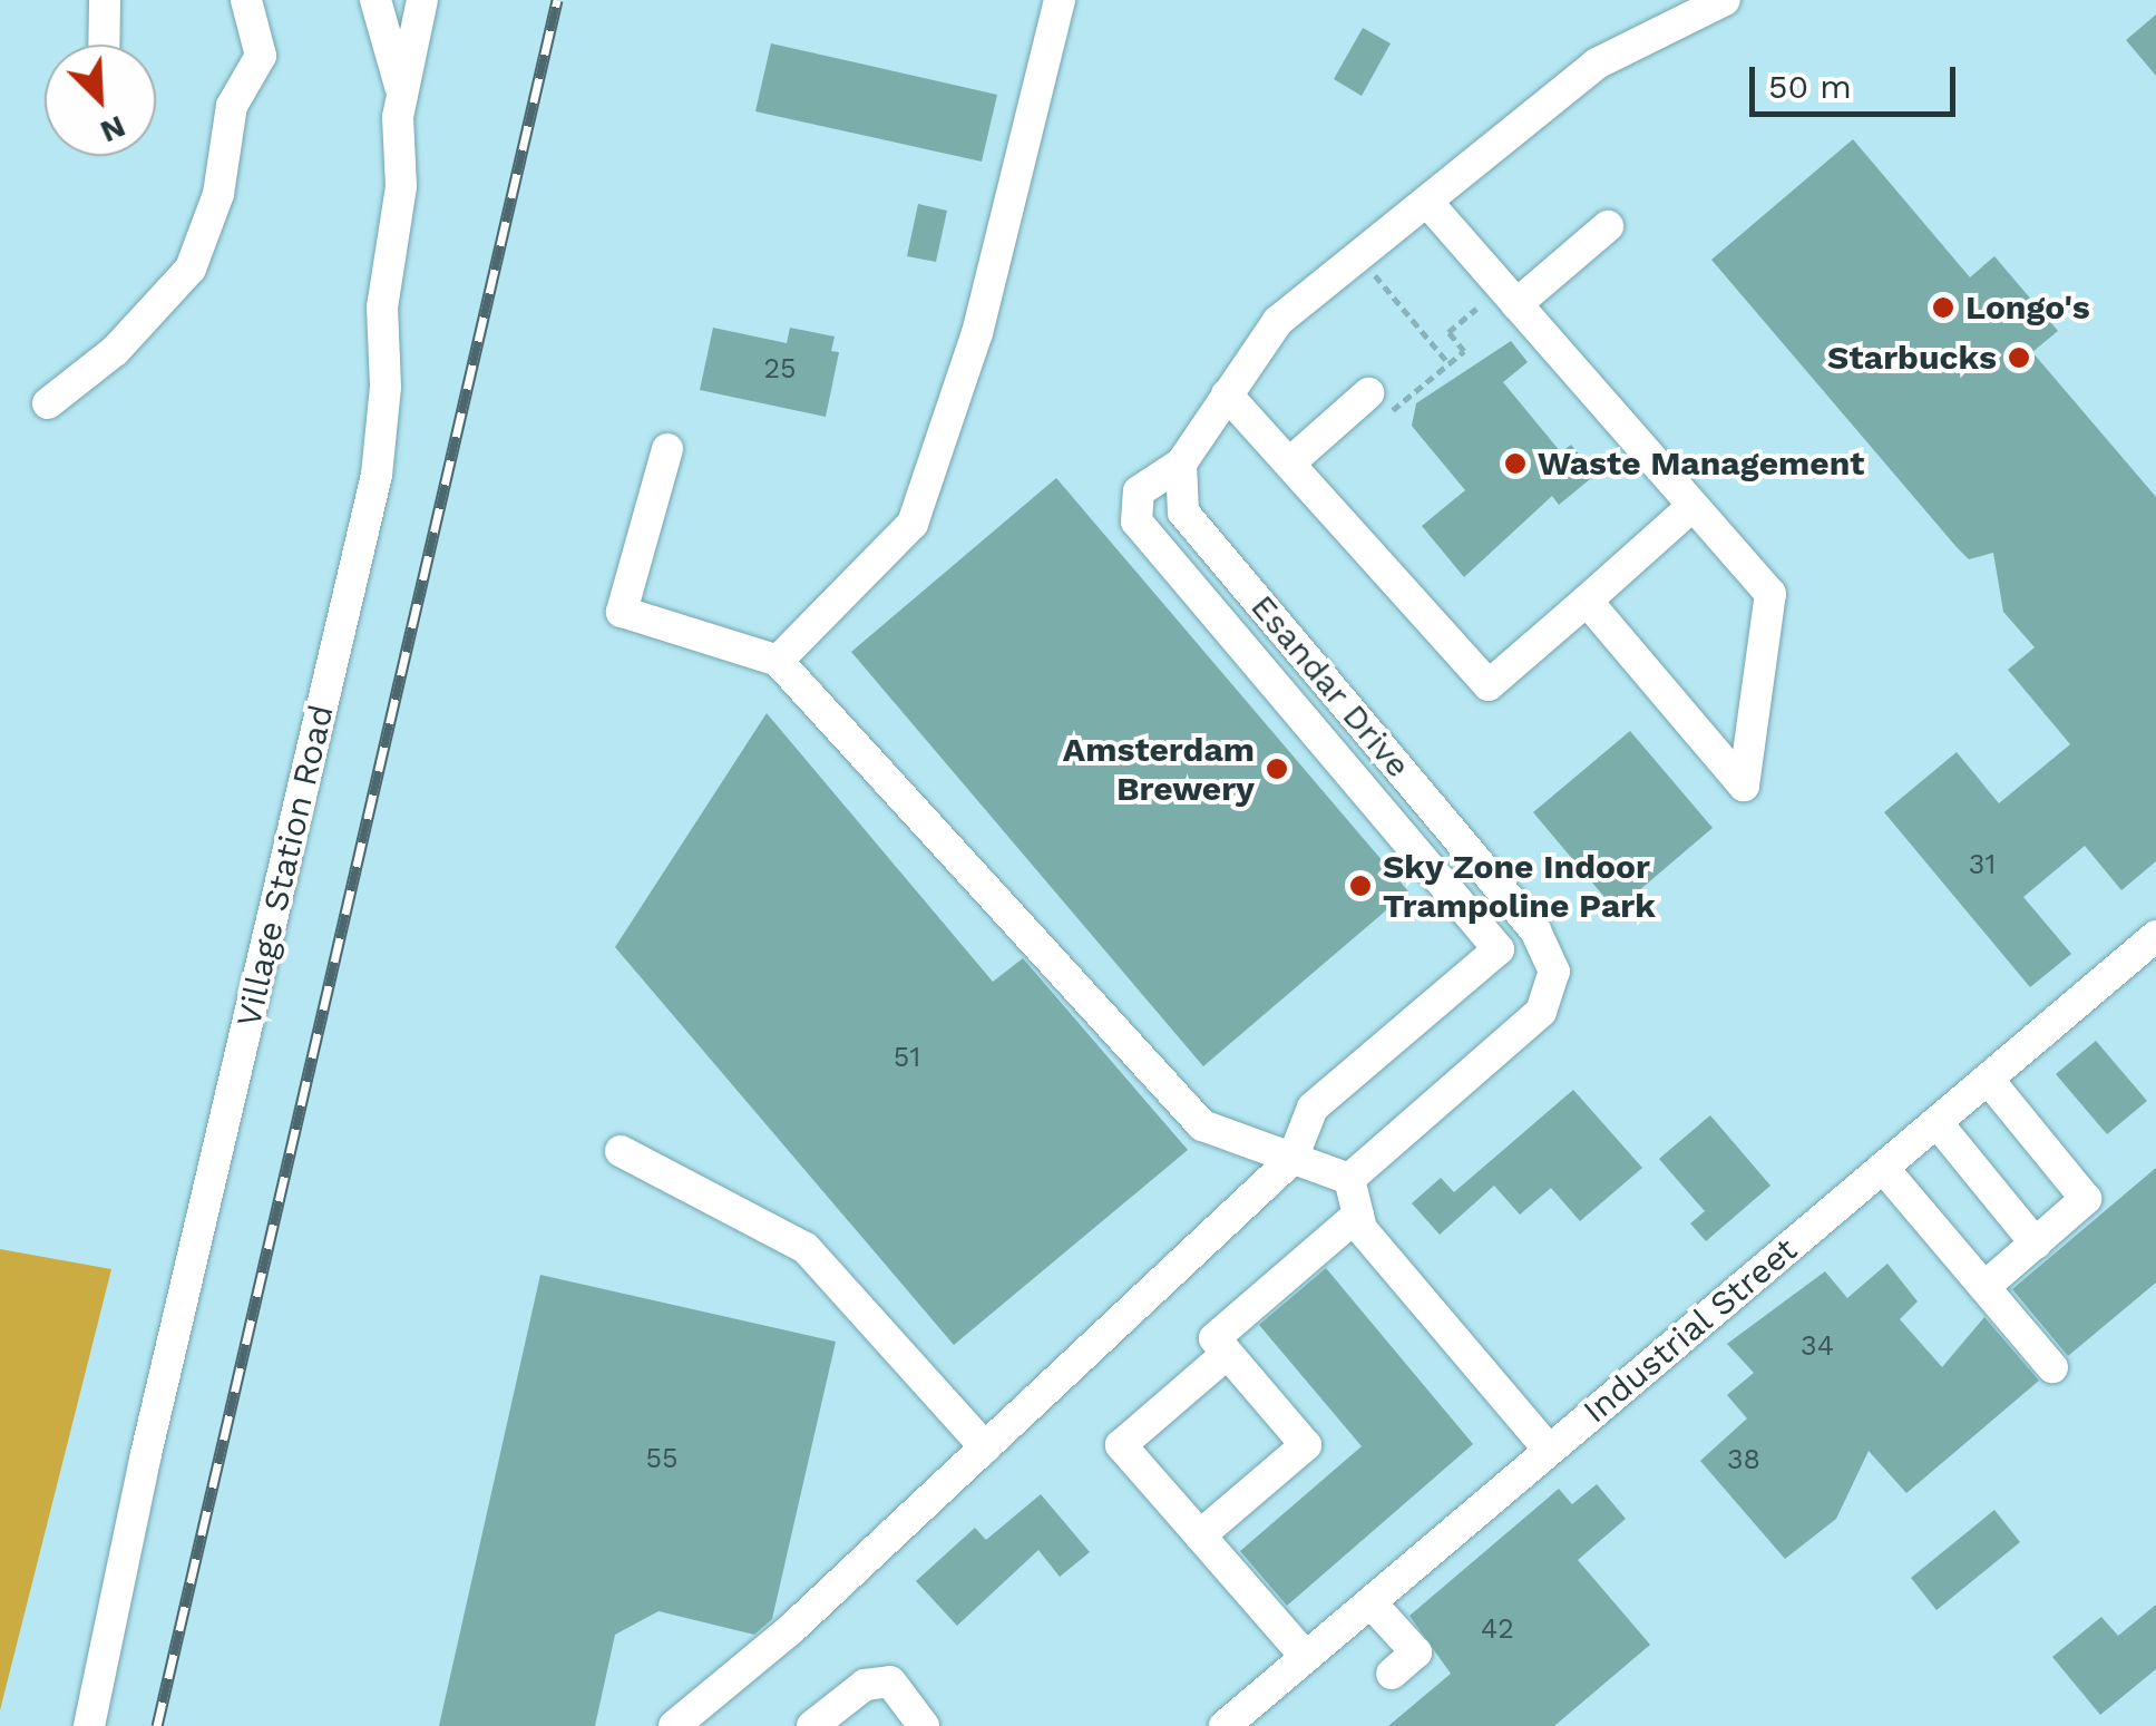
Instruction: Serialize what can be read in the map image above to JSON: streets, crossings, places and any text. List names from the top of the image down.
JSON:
{
  "streets": {
    "street": ["Esandar Drive", "Village Station Road", "Industrial Street"]
  },
  "places": [
    "Longo's",
    "Starbucks",
    "Waste Management",
    "Amsterdam Brewery",
    "Sky Zone Indoor Trampoline Park"
  ],
  "house_numbers": [
    "25",
    "31",
    "51",
    "34",
    "55",
    "38",
    "42"
  ],
  "scale_bar": "50 m",
  "north": "bottom right"
}
